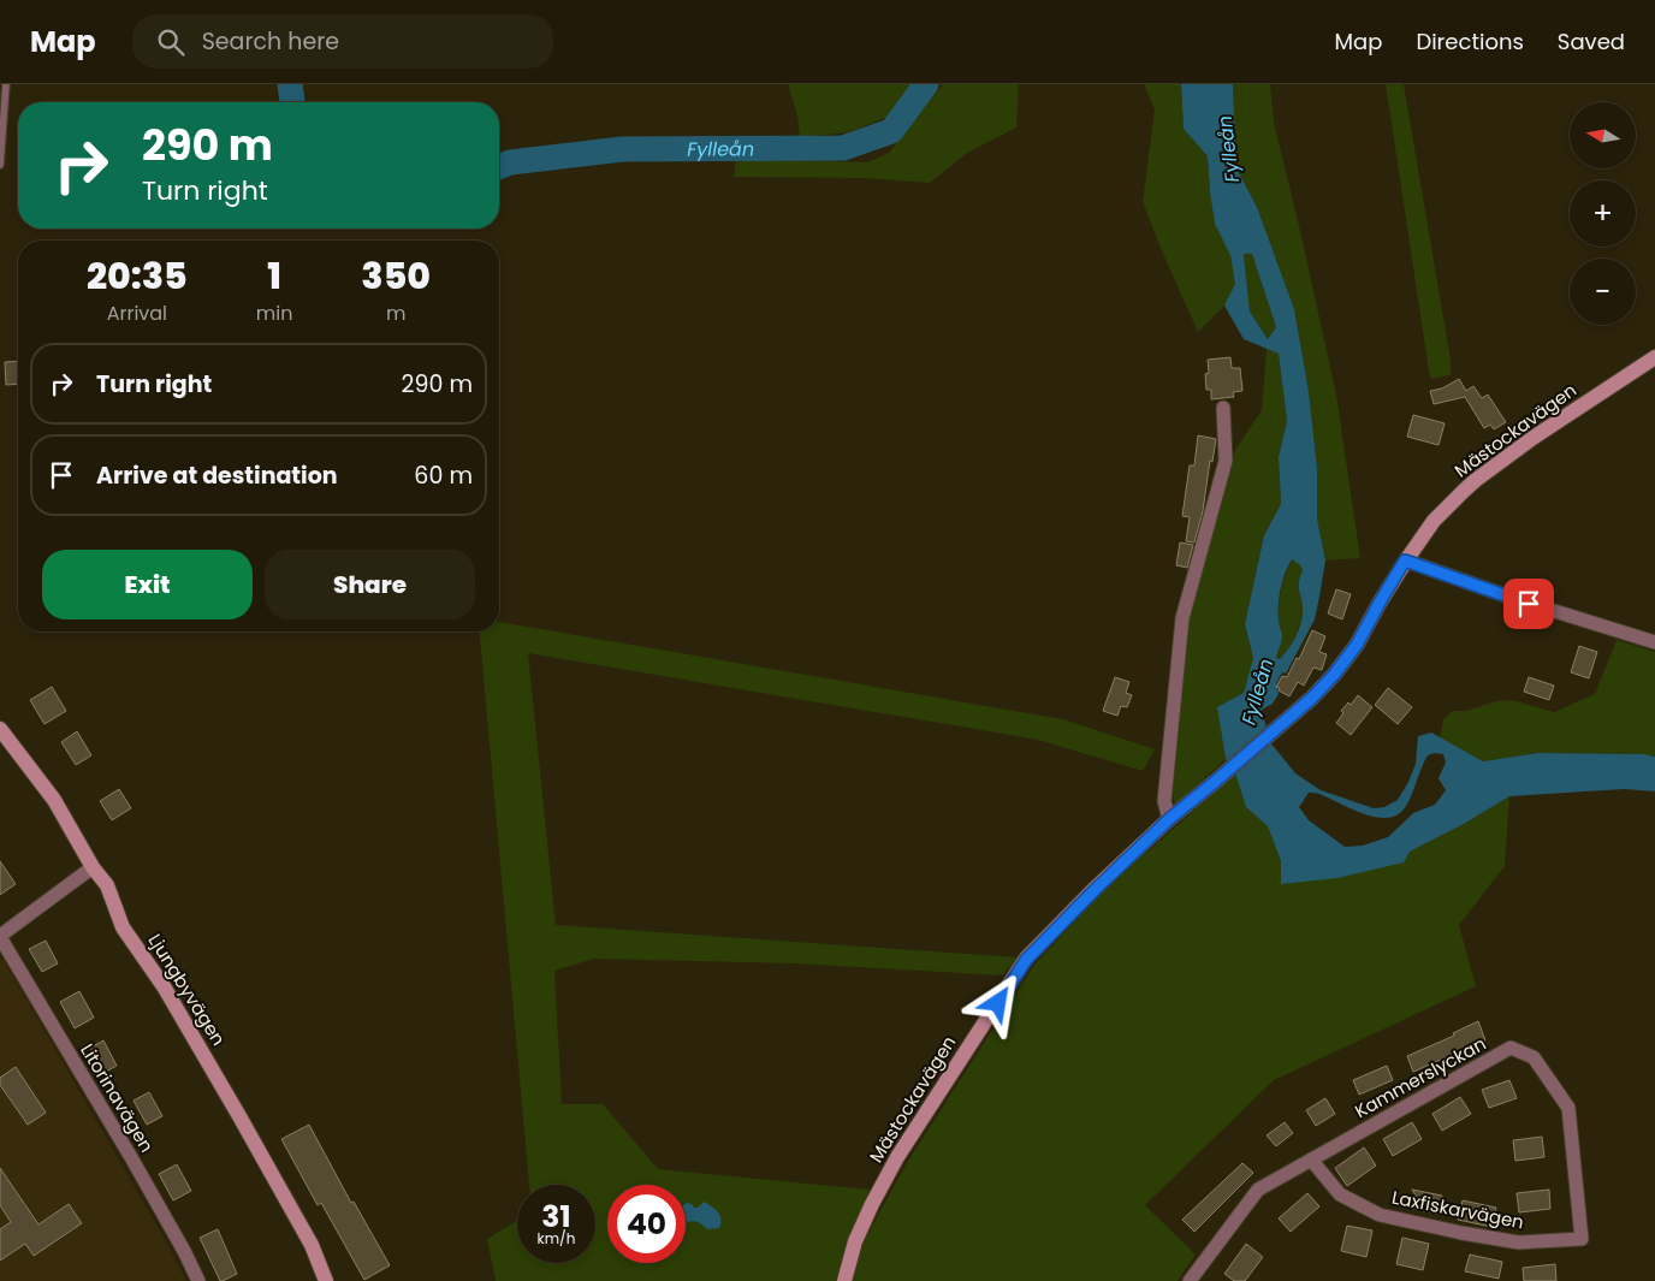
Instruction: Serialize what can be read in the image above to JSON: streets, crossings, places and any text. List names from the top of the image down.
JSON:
{
  "streets": {
    "street": [
      "Mästockavägen",
      "Ljungbyvägen",
      "Kammerslyckan",
      "Litorinavägen",
      "Laxfiskarvägen"
    ]
  },
  "crossings": [
    ["Kammerslyckan", "Laxfiskarvägen"]
  ],
  "water": ["Fylleån"],
  "north": "left",
  "page": {
    "header": "Map",
    "search": "Search here",
    "nav": ["Map", "Directions", "Saved"],
    "map_buttons": ["+", "−"],
    "turn": ["290 m", "Turn right"],
    "eta": [
      "20:35",
      "Arrival",
      "1",
      "min",
      "350",
      "m"
    ],
    "list": [
      {
        "name": "Turn right",
        "value": "290 m"
      },
      {
        "name": "Arrive at destination",
        "value": "60 m"
      }
    ],
    "buttons": ["Exit", "Share"],
    "speed": "31 km/h",
    "limit": "40"
  }
}
